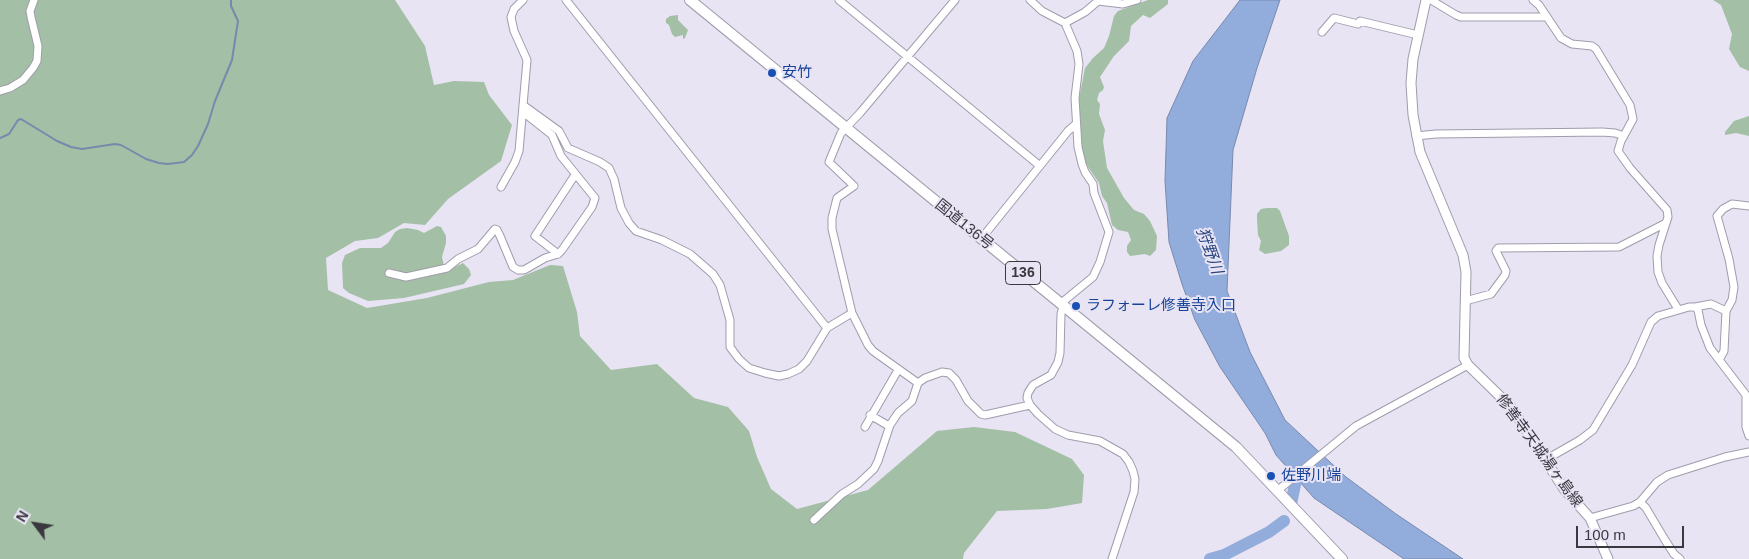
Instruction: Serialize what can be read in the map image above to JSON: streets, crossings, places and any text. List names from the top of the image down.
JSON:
{
  "streets": {
    "highway": ["国道136号", "136"],
    "main road": ["修善寺天城湯ヶ島線"]
  },
  "water": ["狩野川"],
  "places": ["安竹", "ラフォーレ修善寺入口", "佐野川端"],
  "scale_bar": "100 m",
  "north": "top left"
}
